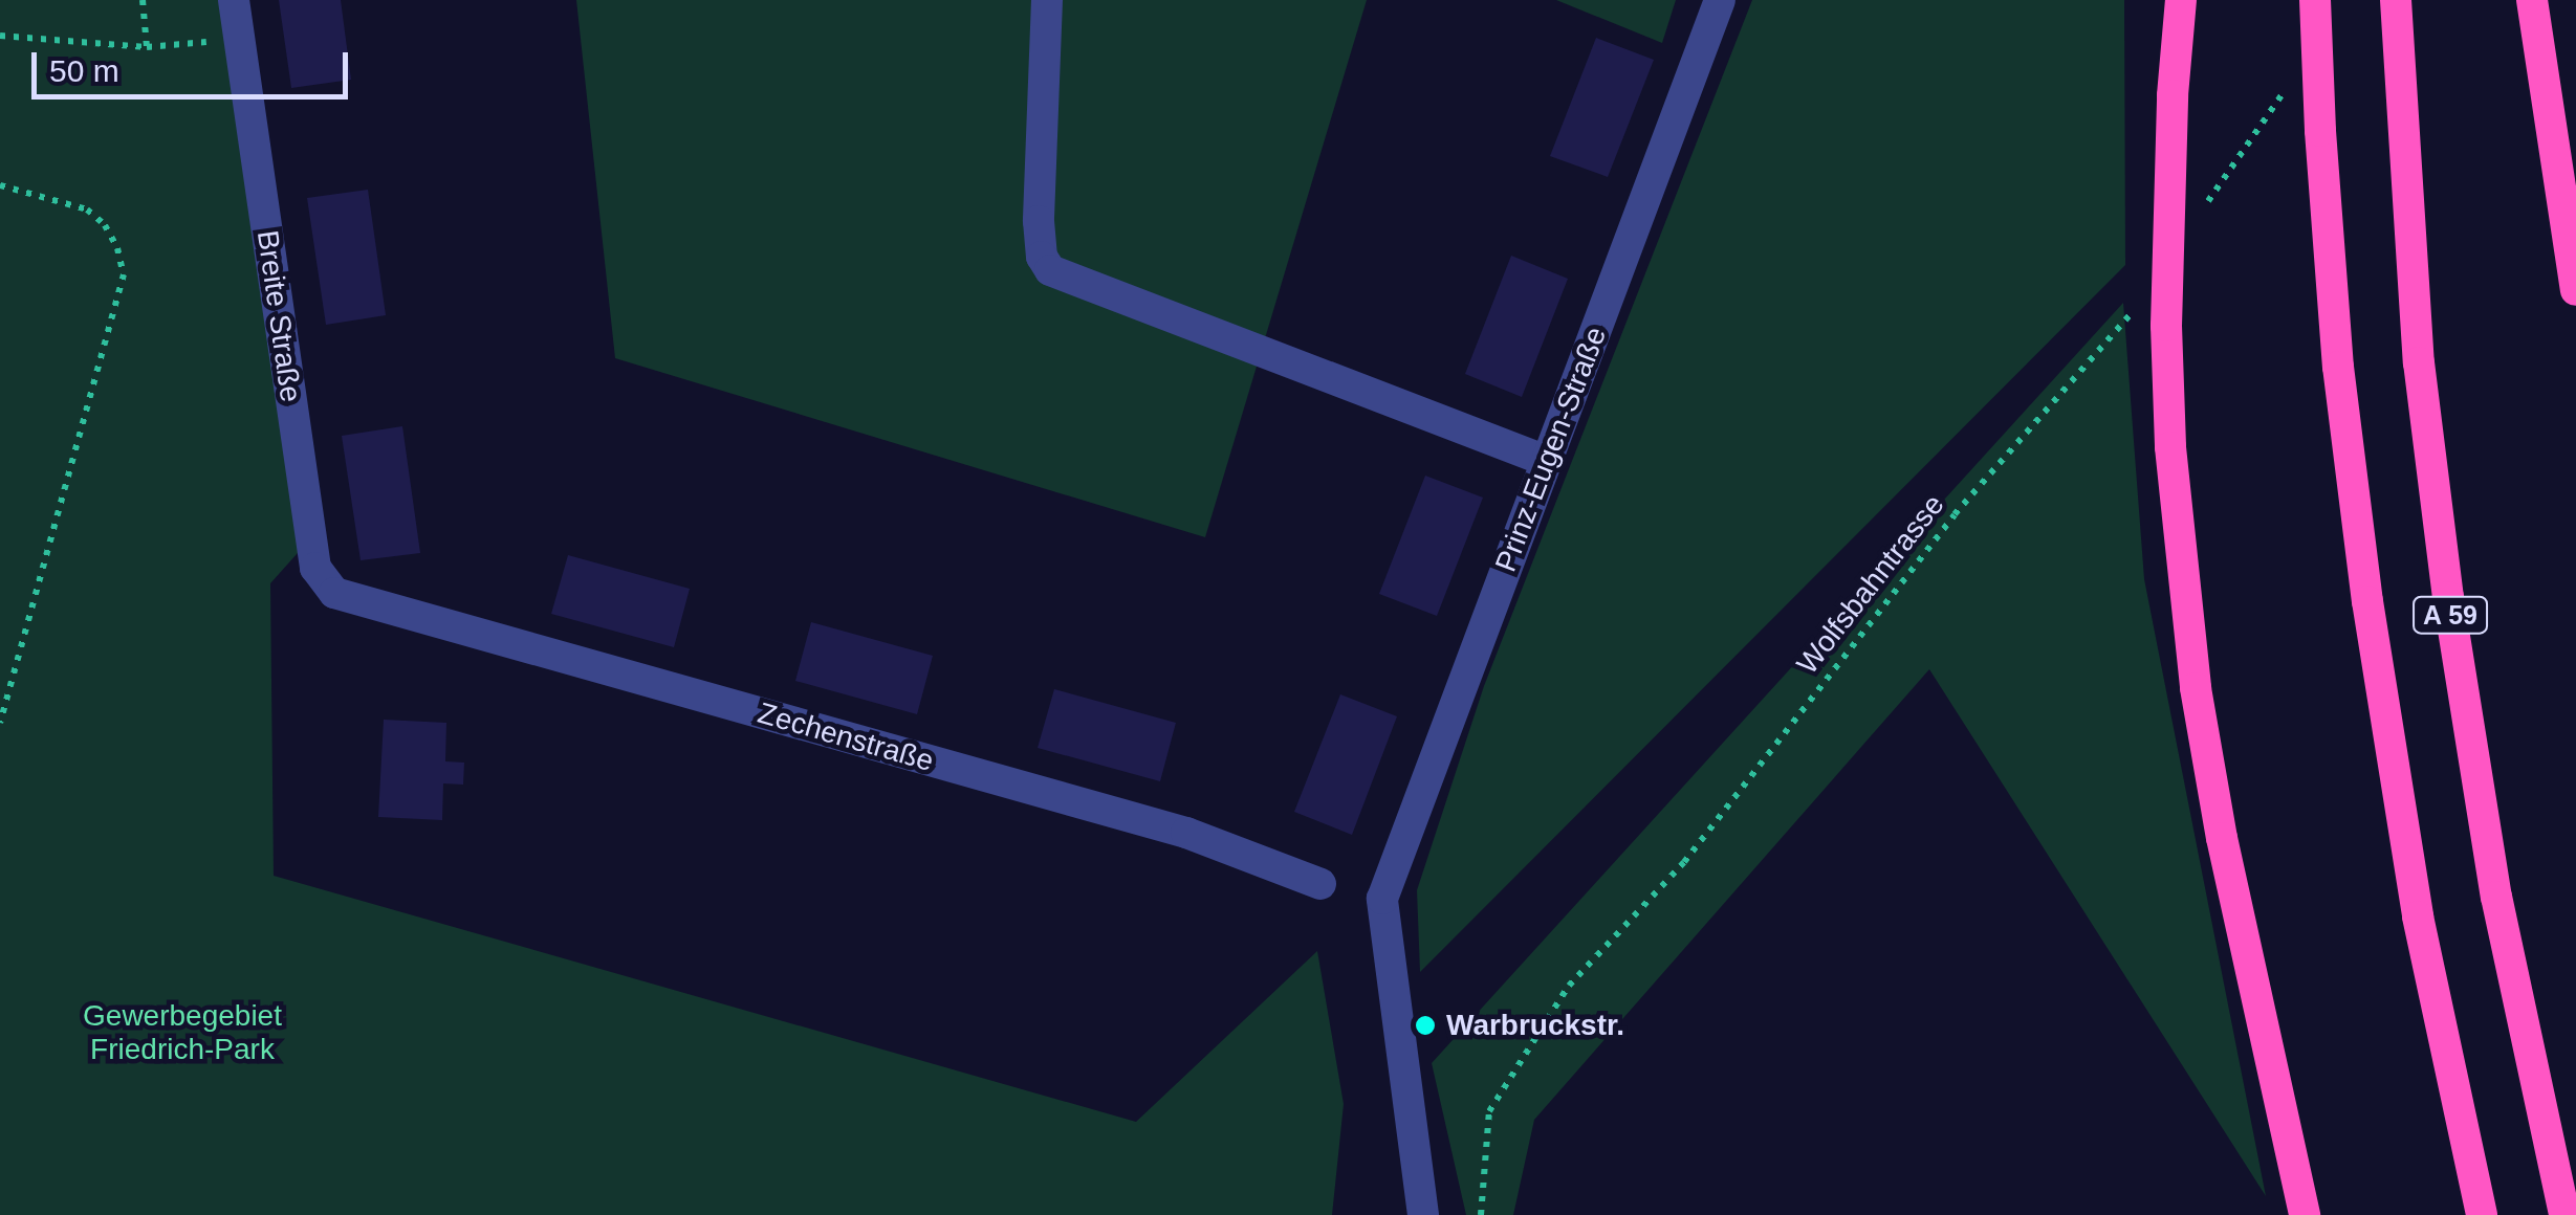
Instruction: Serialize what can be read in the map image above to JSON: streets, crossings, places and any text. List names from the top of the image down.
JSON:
{
  "streets": {
    "highway": ["A 59"],
    "street": ["Breite Straße", "Prinz-Eugen-Straße", "Zechenstraße"],
    "path": ["Wolfsbahntrasse"]
  },
  "crossings": [
    ["Breite Straße", "Zechenstraße"]
  ],
  "parks": ["Gewerbegebiet Friedrich-Park"],
  "places": ["Warbruckstr."],
  "scale_bar": "50 m"
}
